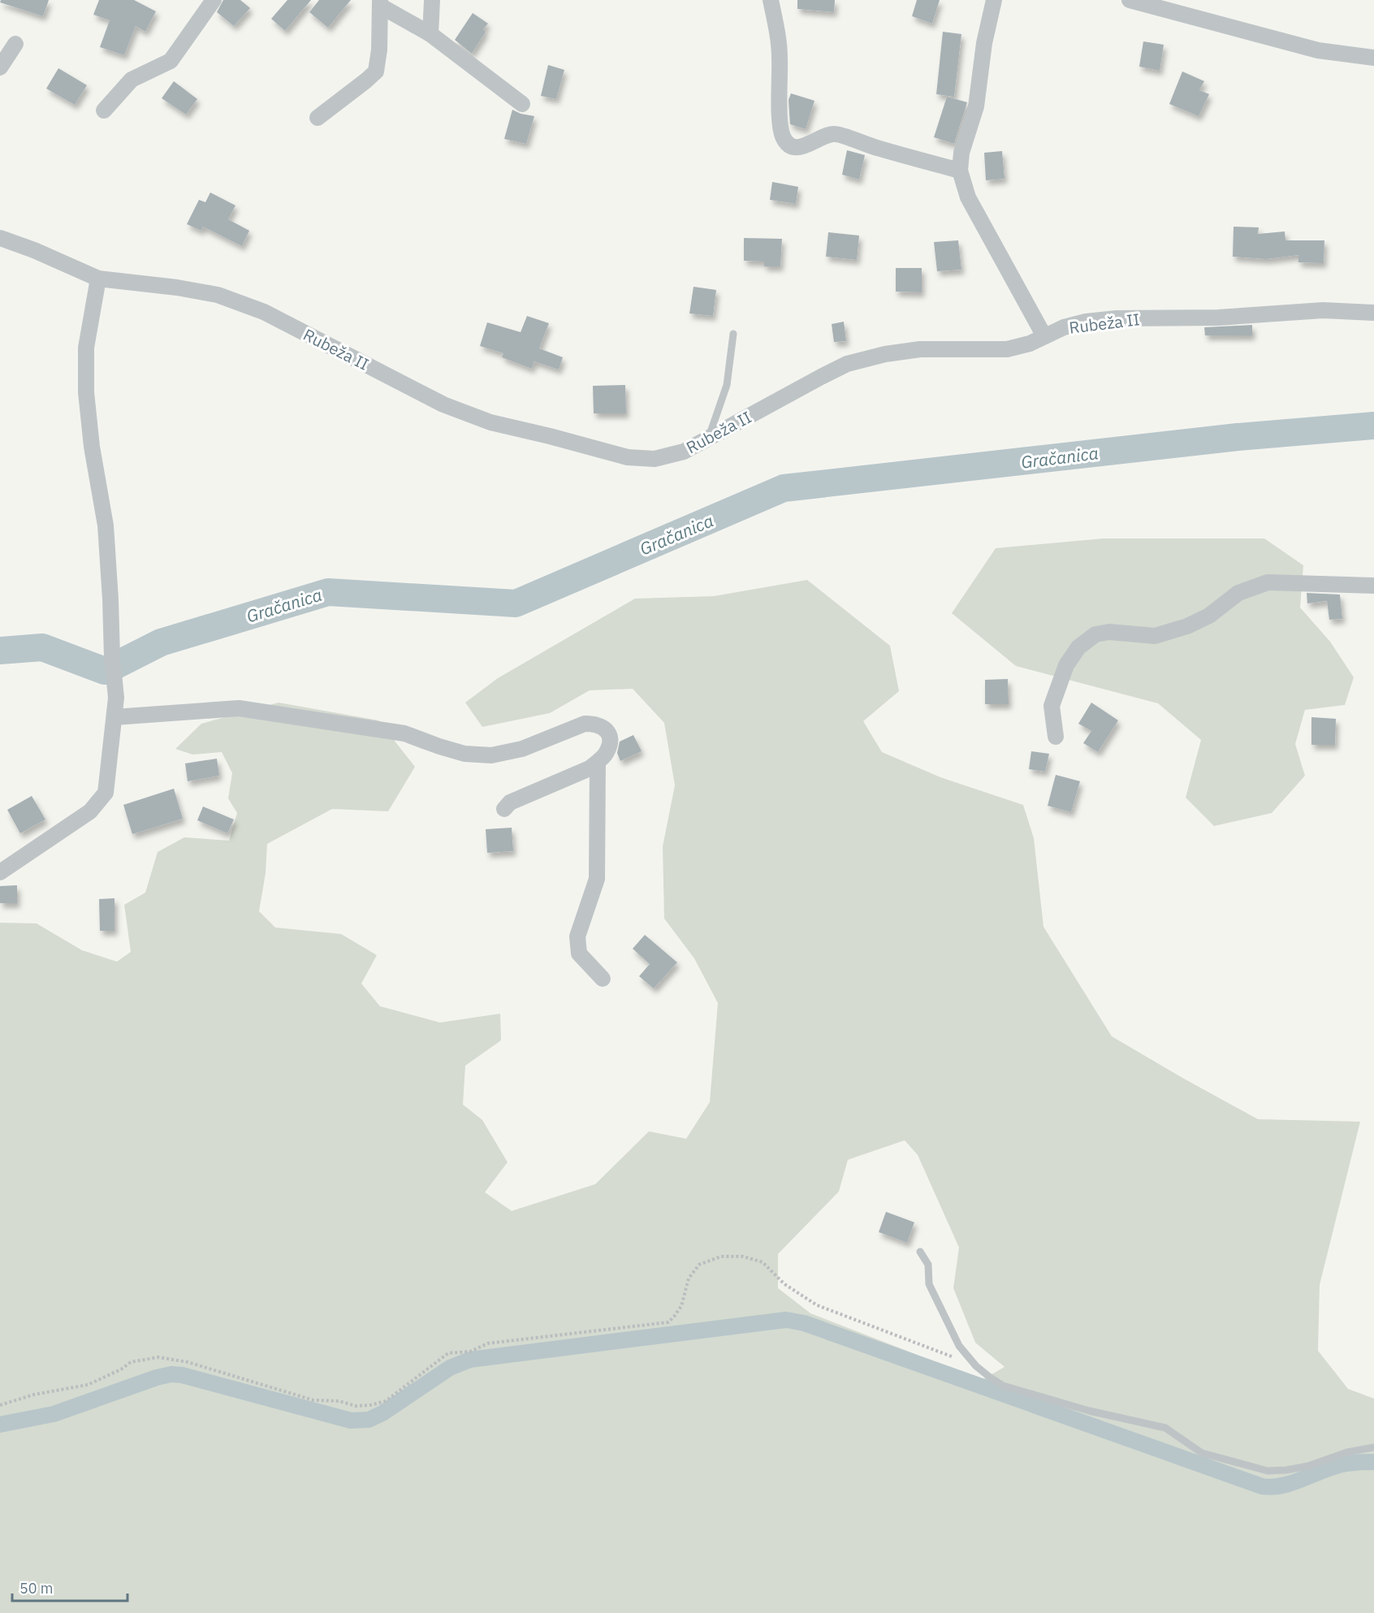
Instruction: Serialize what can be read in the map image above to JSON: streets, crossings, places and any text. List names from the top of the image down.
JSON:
{
  "streets": {
    "street": ["Rubeža II"]
  },
  "water": ["Gračanica"],
  "scale_bar": "50 m"
}
